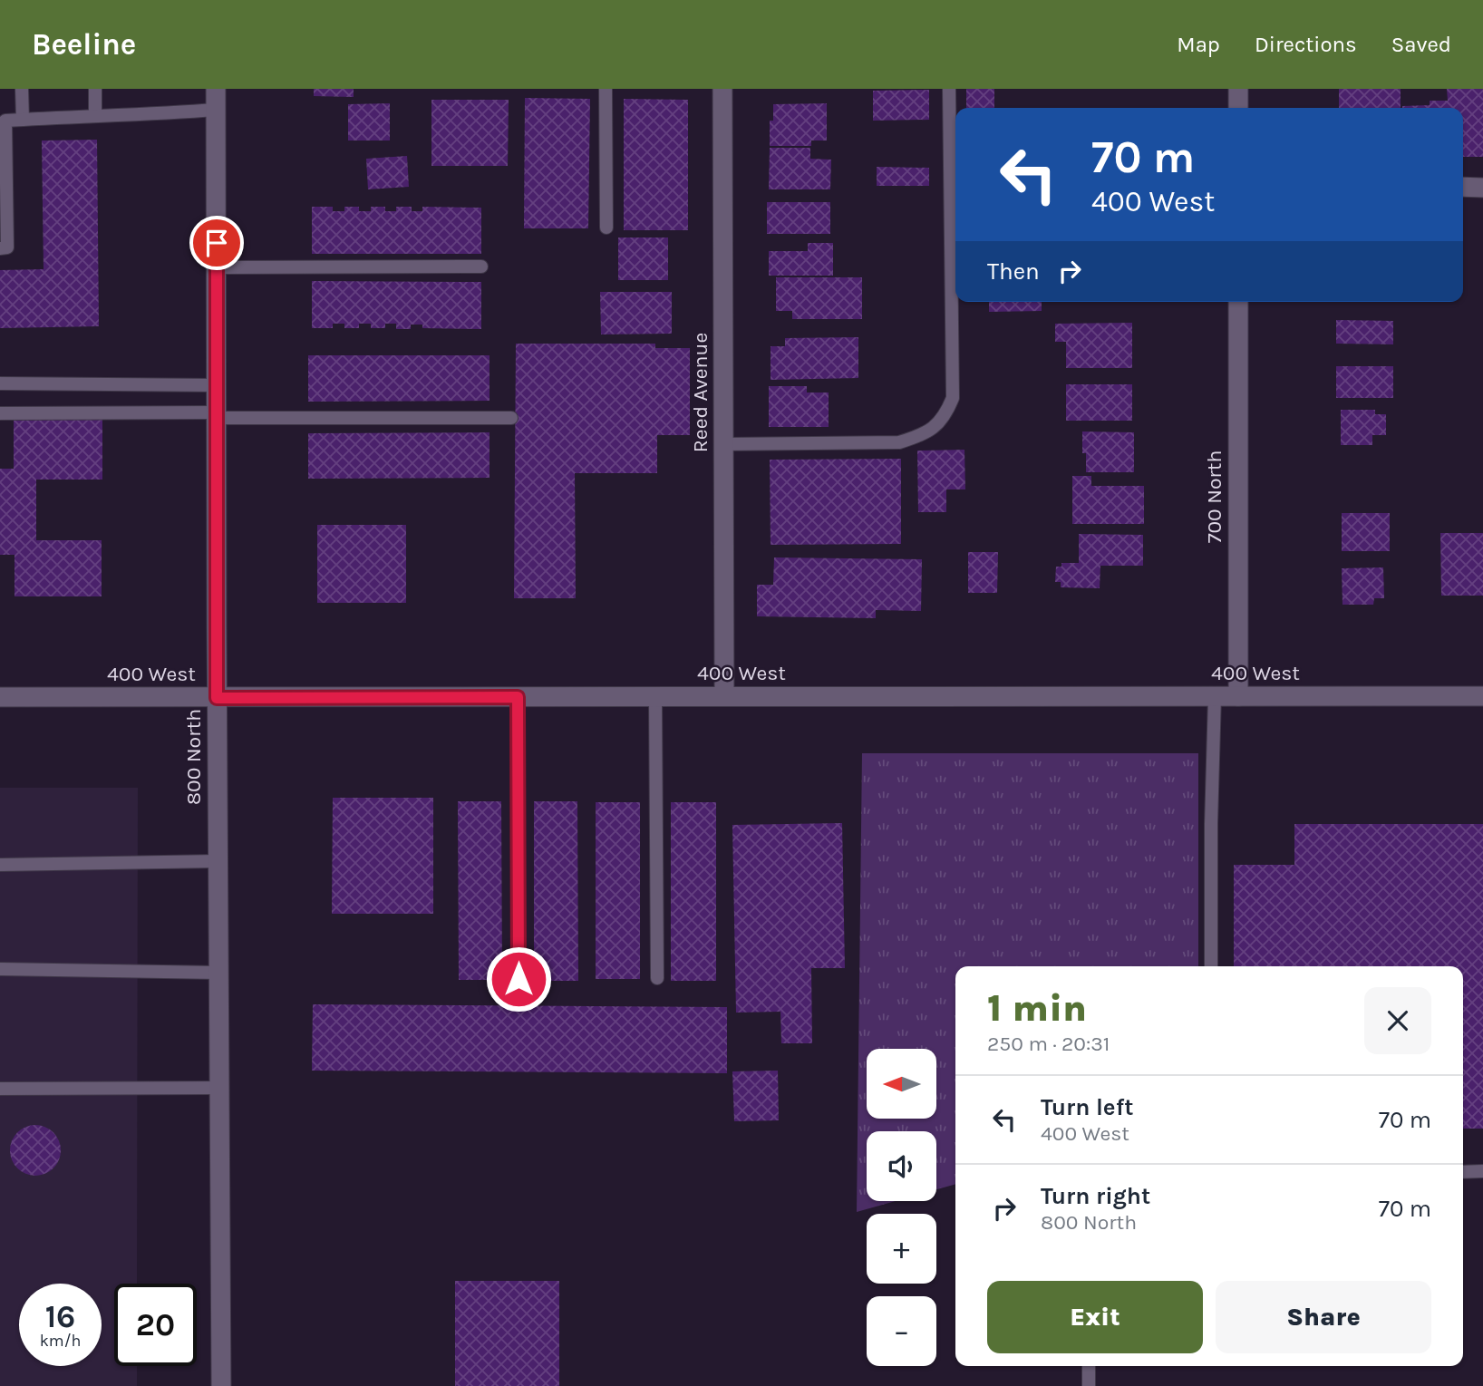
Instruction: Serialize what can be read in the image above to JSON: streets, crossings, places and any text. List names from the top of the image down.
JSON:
{
  "streets": {
    "street": [
      "Reed Avenue",
      "700 North",
      "400 West",
      "800 North"
    ]
  },
  "crossings": [
    ["Reed Avenue", "400 West"],
    ["700 North", "400 West"],
    ["400 West", "800 North"]
  ],
  "north": "left",
  "page": {
    "header": "Beeline",
    "nav": ["Map", "Directions", "Saved"],
    "turn": ["70 m", "400 West"],
    "then": "Then",
    "heading": ["1 min", "250 m · 20:31"],
    "map_buttons": ["+", "−"],
    "list": [
      {
        "name": "Turn left",
        "note": "400 West",
        "value": "70 m"
      },
      {
        "name": "Turn right",
        "note": "800 North",
        "value": "70 m"
      }
    ],
    "buttons": ["Exit", "Share"],
    "speed": "16 km/h",
    "limit": "20"
  }
}
